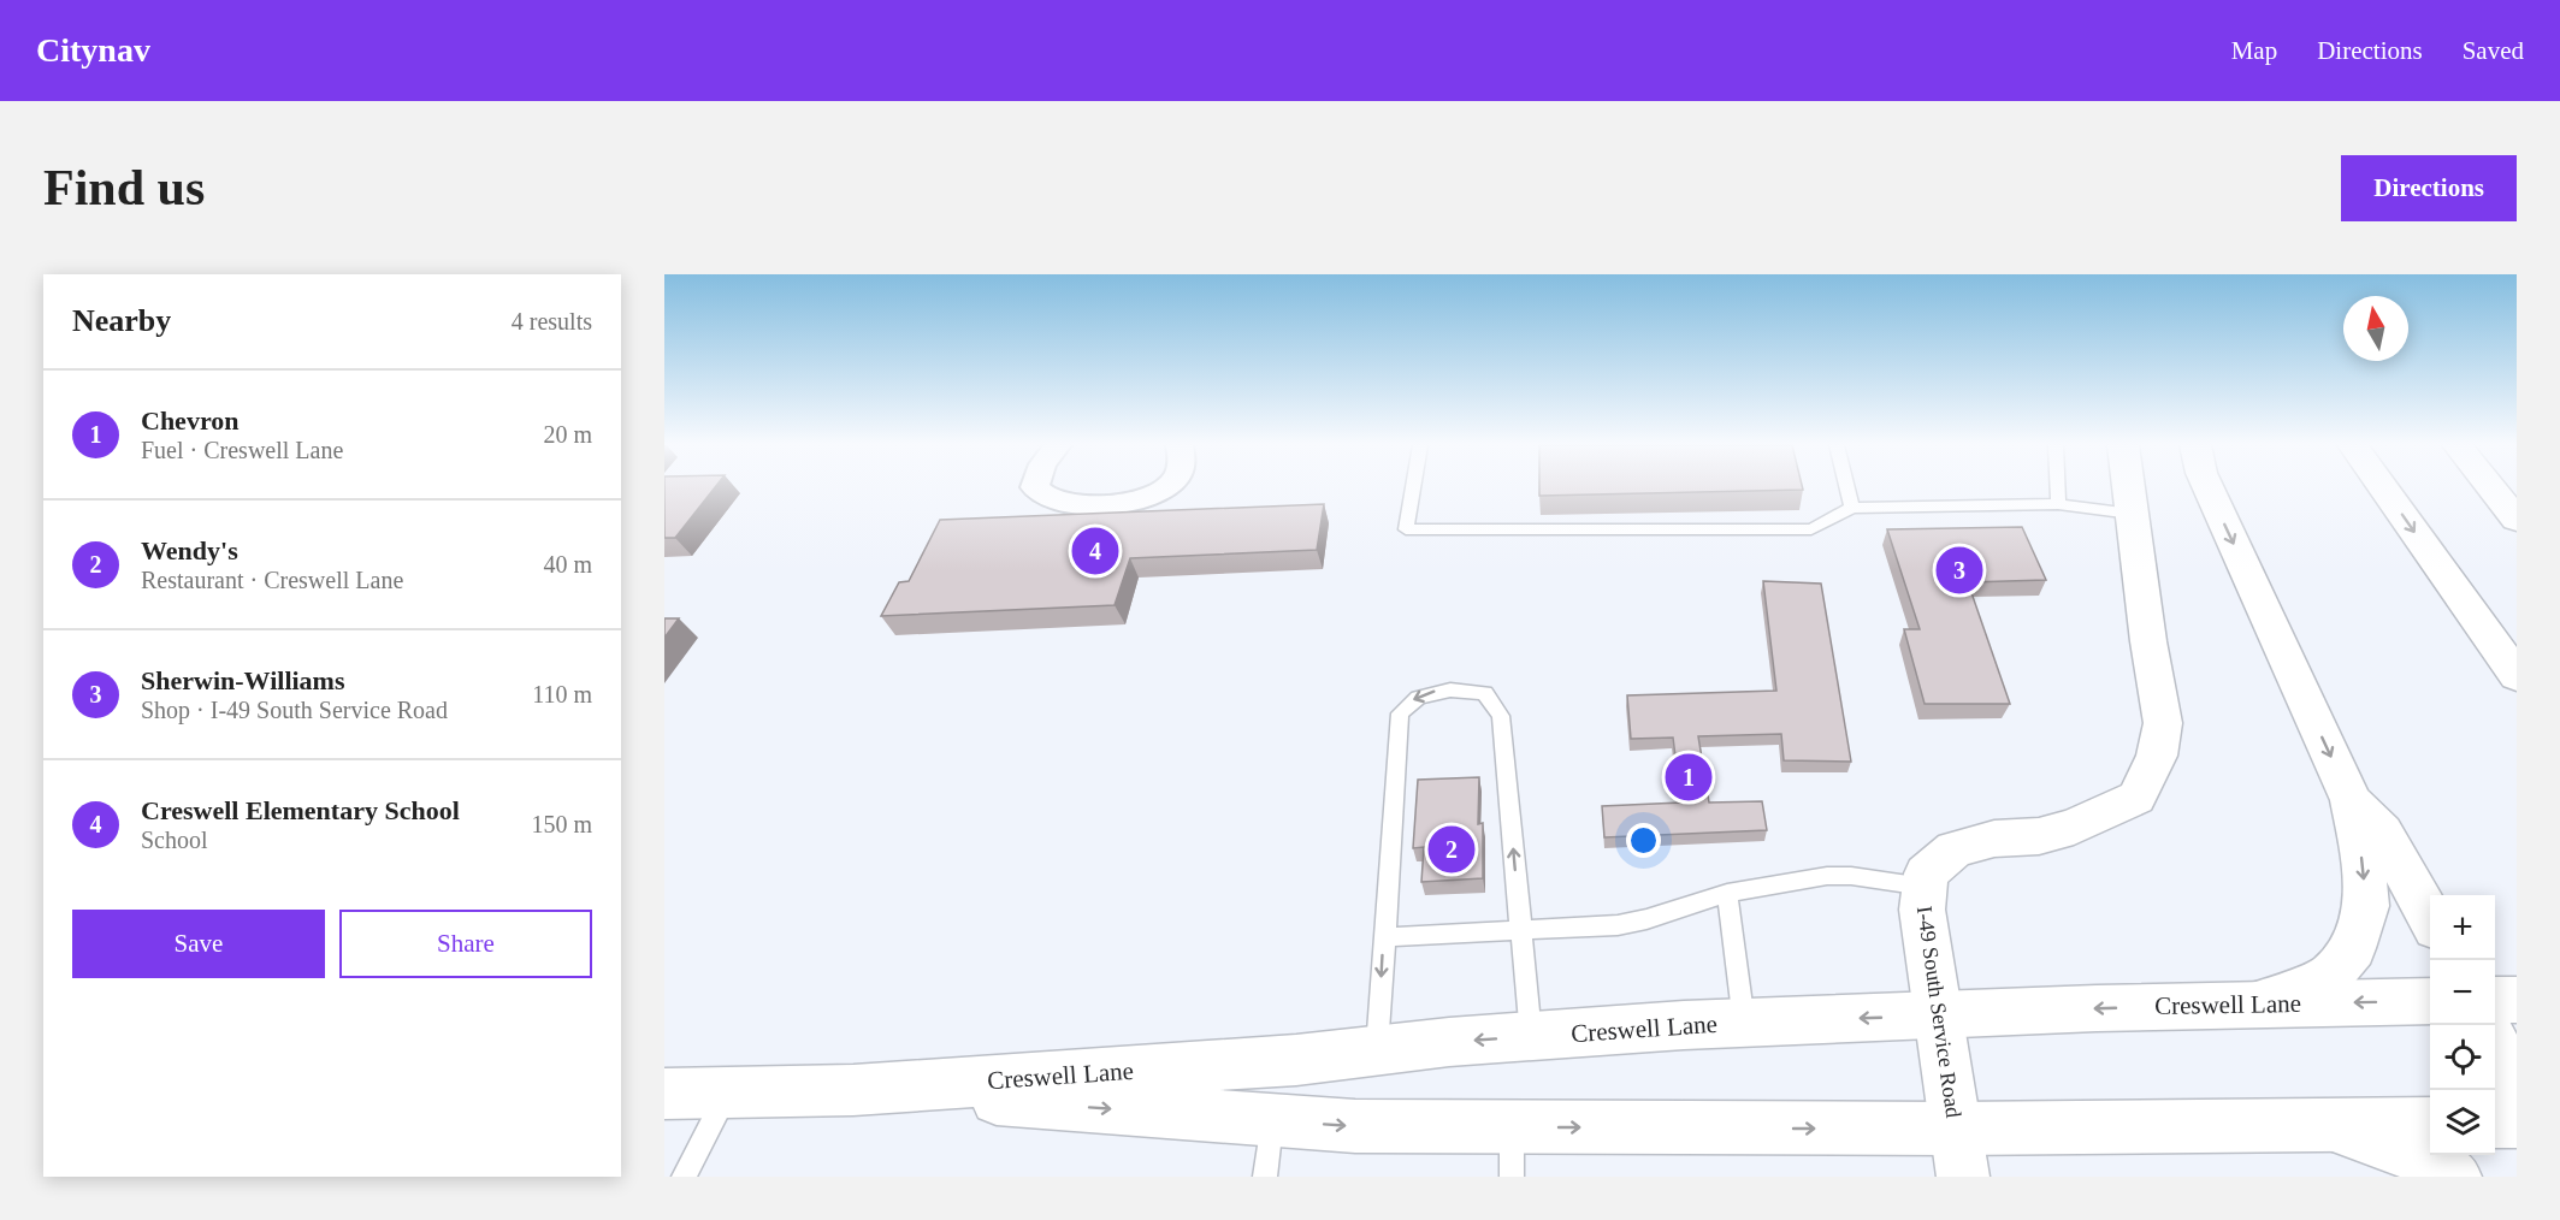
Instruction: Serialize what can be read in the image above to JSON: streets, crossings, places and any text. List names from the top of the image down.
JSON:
{
  "streets": {
    "main road": ["Creswell Lane", "I-49 South Service Road"]
  },
  "crossings": [
    ["Creswell Lane", "I-49 South Service Road"]
  ],
  "north": "top",
  "page": {
    "header": "Citynav",
    "nav": ["Map", "Directions", "Saved"],
    "buttons": [
      "Directions",
      ["Save", "Share"]
    ],
    "title": "Find us",
    "heading": ["Nearby", "4 results"],
    "list": [
      {
        "mark": "1",
        "name": "Chevron",
        "note": "Fuel · Creswell Lane",
        "value": "20 m"
      },
      {
        "mark": "2",
        "name": "Wendy's",
        "note": "Restaurant · Creswell Lane",
        "value": "40 m"
      },
      {
        "mark": "3",
        "name": "Sherwin-Williams",
        "note": "Shop · I-49 South Service Road",
        "value": "110 m"
      },
      {
        "mark": "4",
        "name": "Creswell Elementary School",
        "note": "School",
        "value": "150 m"
      }
    ],
    "pins": [
      "4",
      "3",
      "1",
      "2"
    ],
    "map_buttons": ["+", "−"]
  }
}
